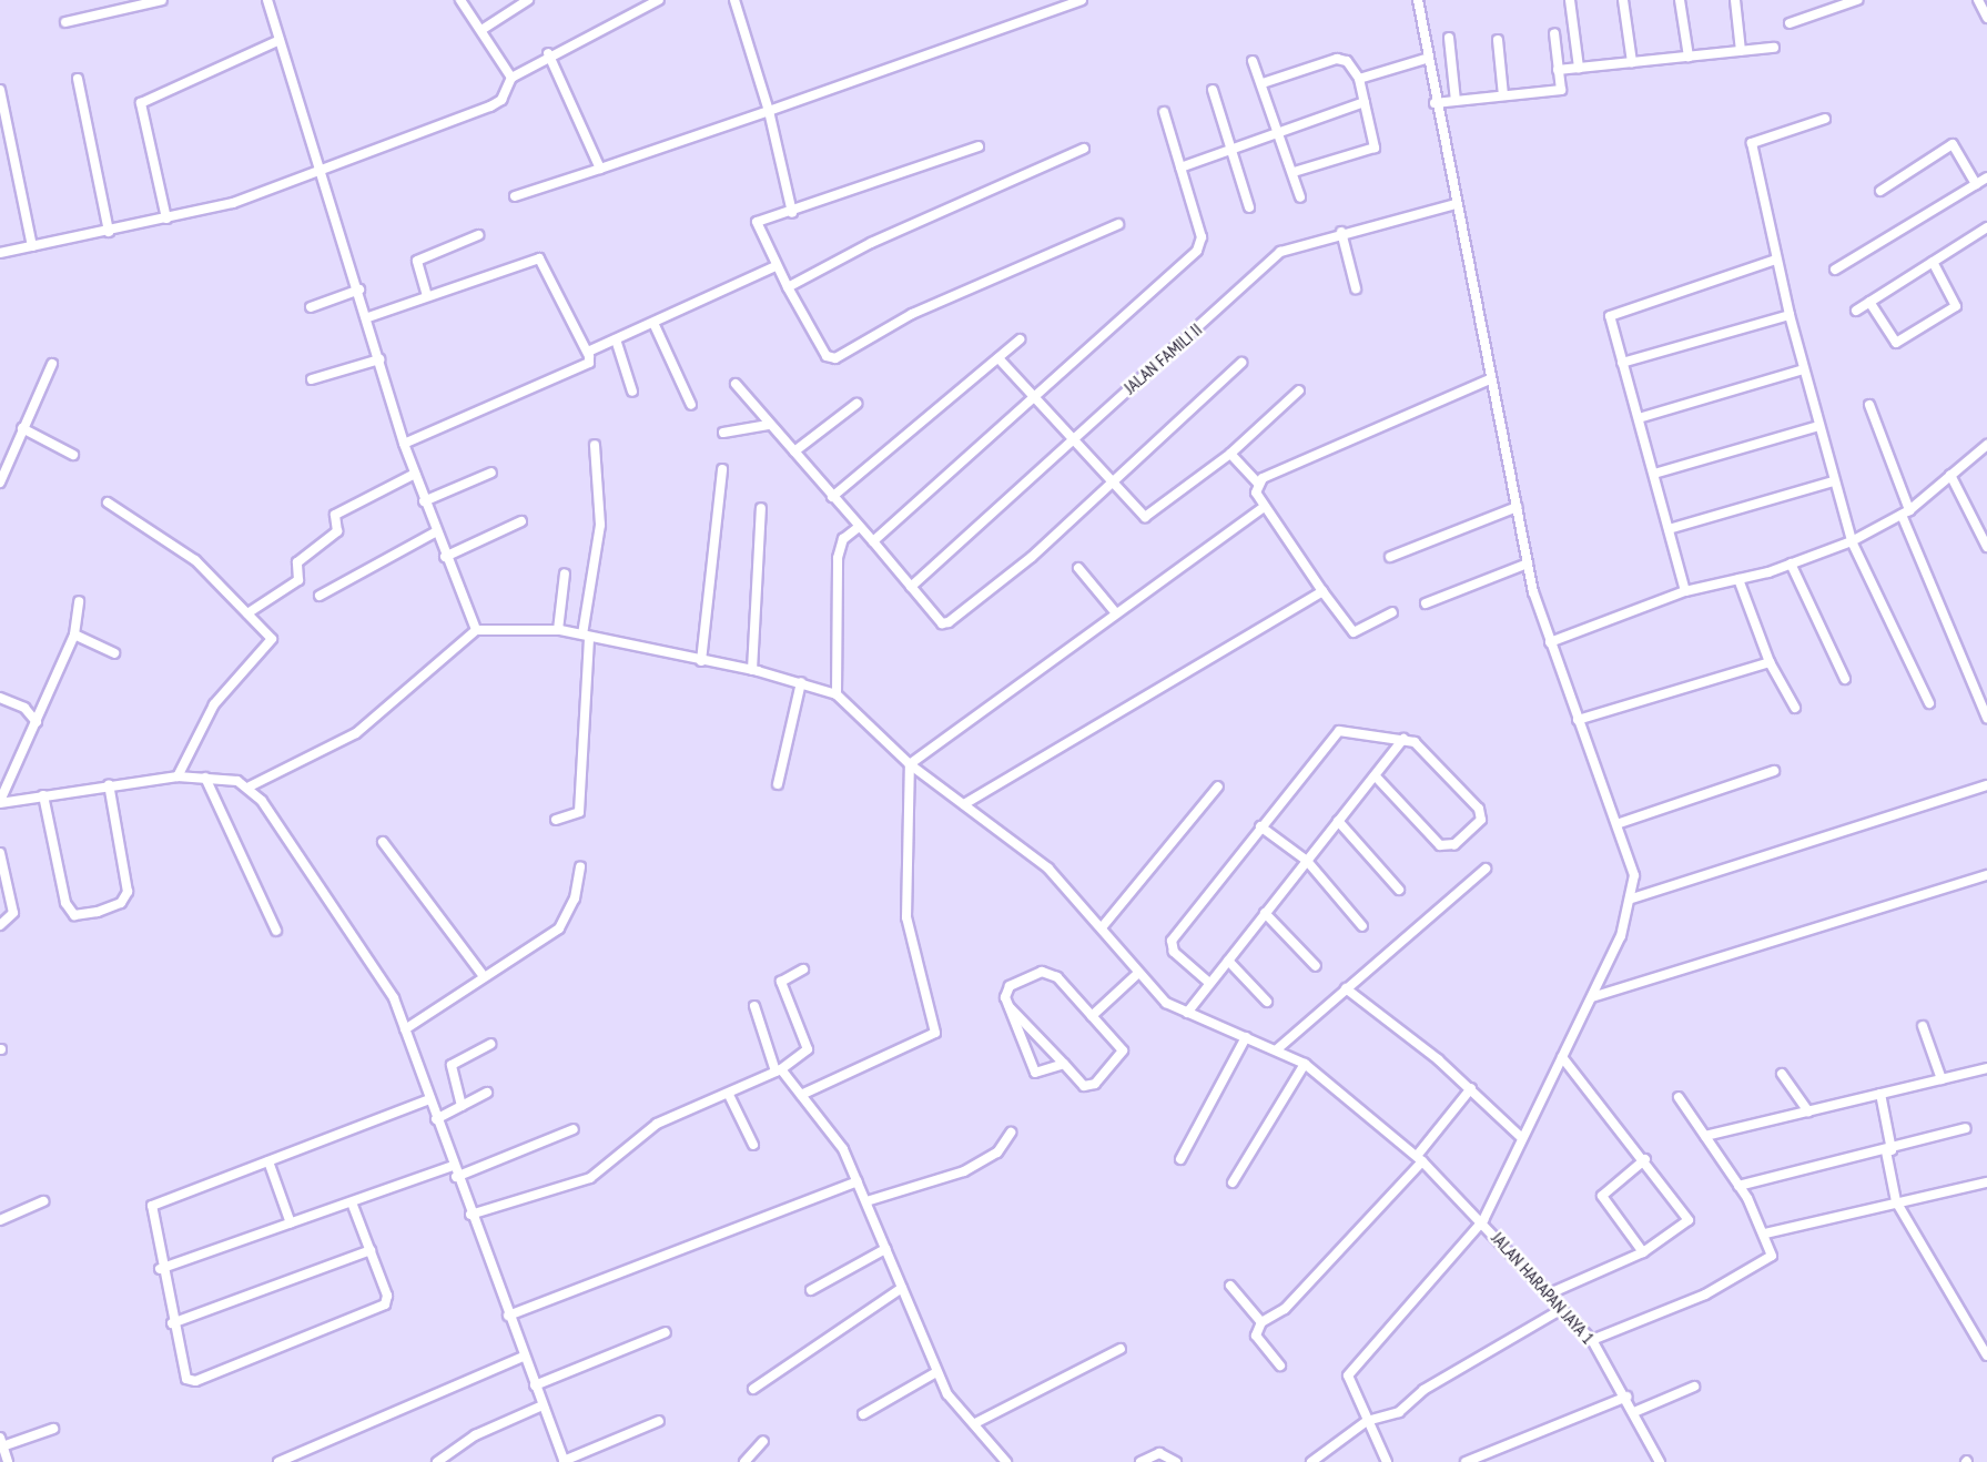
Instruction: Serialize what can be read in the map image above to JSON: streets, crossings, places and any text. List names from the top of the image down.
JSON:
{
  "streets": {
    "street": ["JALAN FAMILI II", "JALAN HARAPAN JAYA 1"]
  }
}
